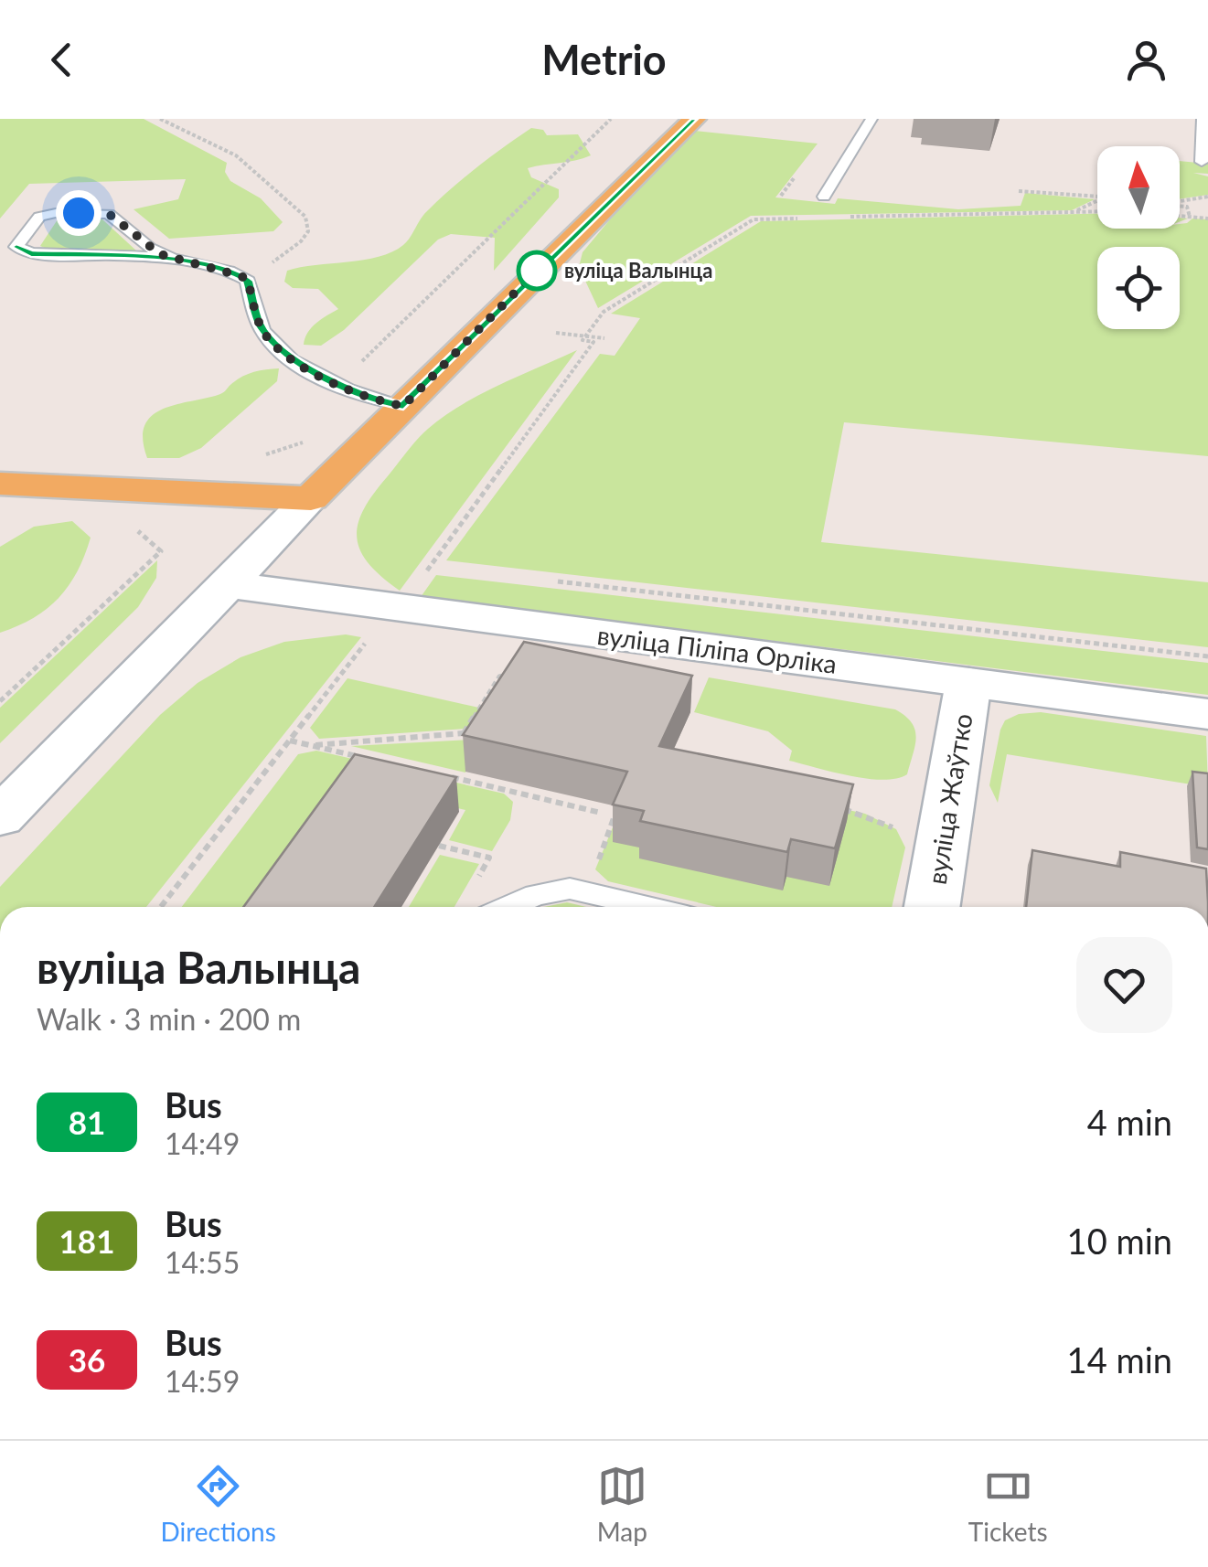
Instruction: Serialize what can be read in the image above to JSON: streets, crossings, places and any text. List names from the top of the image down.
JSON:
{
  "streets": {
    "street": ["вуліца Піліпа Орліка", "вуліца Жаўтко"]
  },
  "crossings": [
    ["вуліца Піліпа Орліка", "вуліца Жаўтко"]
  ],
  "places": ["вуліца Валынца"],
  "lines": ["bus line 81"],
  "north": "top",
  "page": {
    "header": "Metrio",
    "heading": ["вуліца Валынца", "Walk · 3 min · 200 m"],
    "list": [
      {
        "mark": "81",
        "name": "Bus",
        "note": "14:49",
        "value": "4 min"
      },
      {
        "mark": "181",
        "name": "Bus",
        "note": "14:55",
        "value": "10 min"
      },
      {
        "mark": "36",
        "name": "Bus",
        "note": "14:59",
        "value": "14 min"
      }
    ],
    "tabs": ["Directions", "Map", "Tickets"]
  }
}
